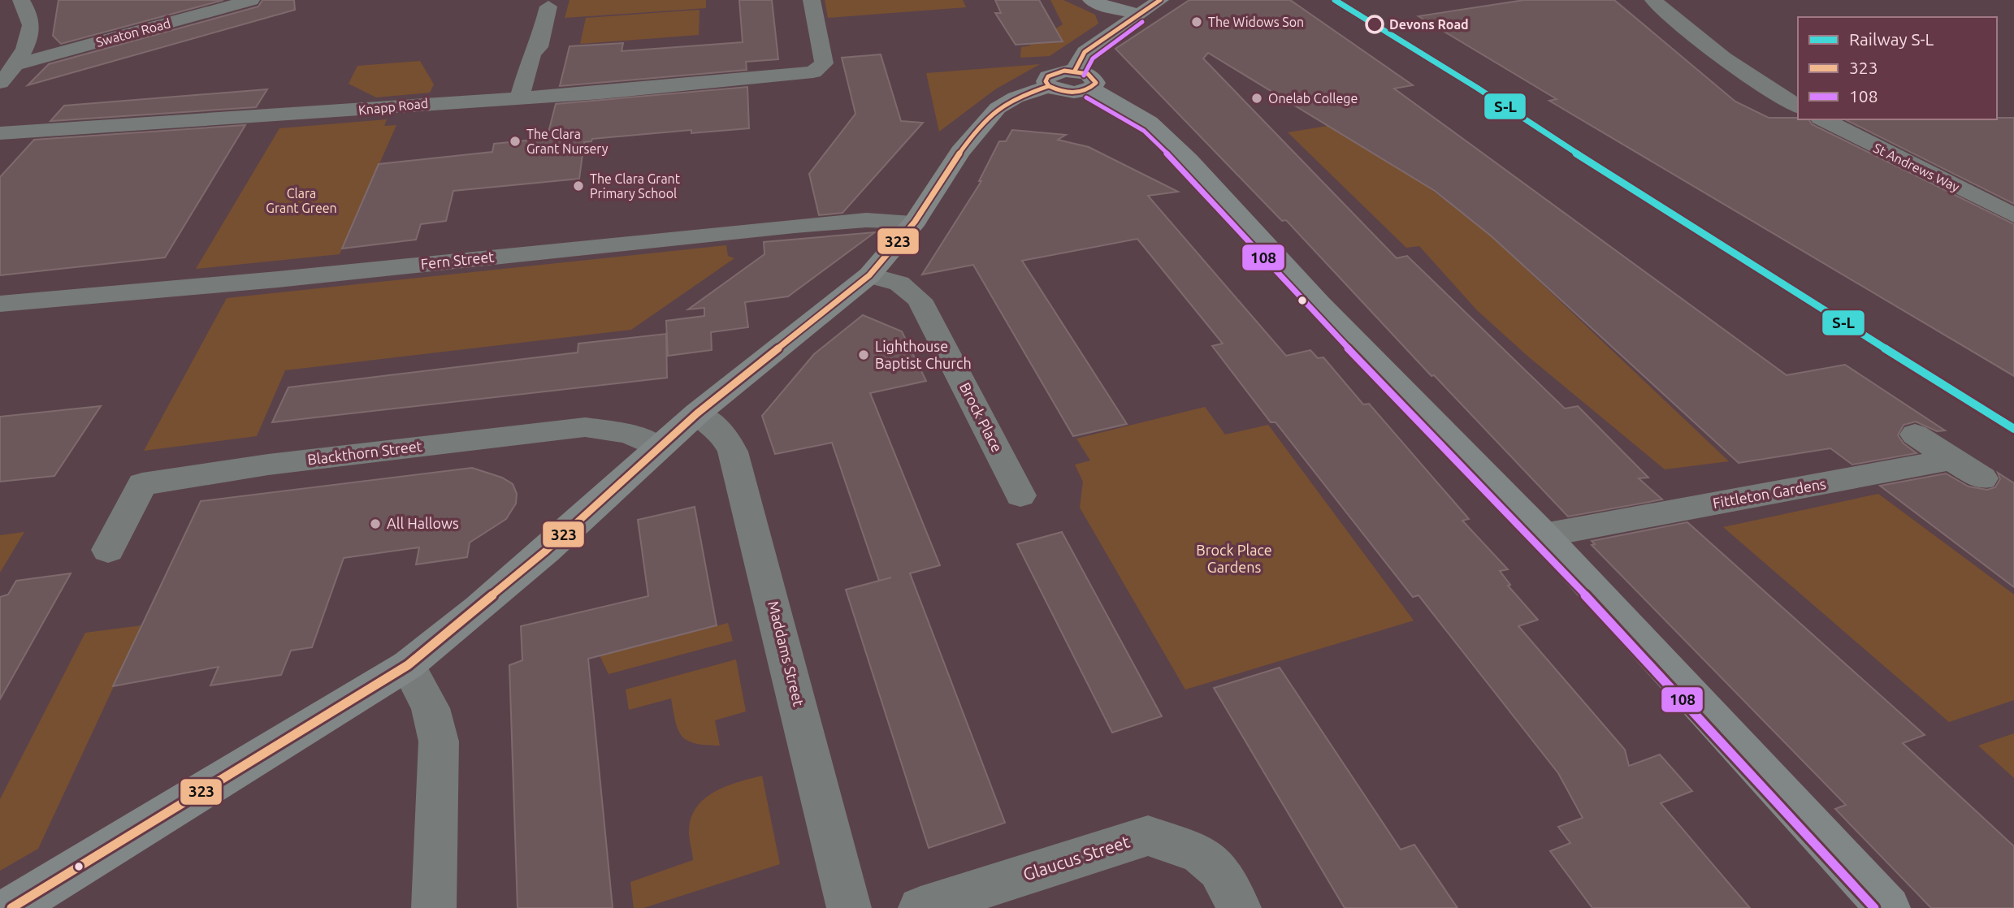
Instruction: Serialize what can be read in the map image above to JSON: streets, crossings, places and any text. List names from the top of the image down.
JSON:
{
  "streets": {
    "street": [
      "Swaton Road",
      "Knapp Road",
      "St Andrews Way",
      "Fern Street",
      "Brock Place",
      "Blackthorn Street",
      "Fittleton Gardens",
      "Maddams Street",
      "Glaucus Street"
    ]
  },
  "parks": ["Clara Grant Green", "Brock Place Gardens"],
  "places": [
    "The Widows Son",
    "Devons Road",
    "Onelab College",
    "The Clara Grant Nursery",
    "The Clara Grant Primary School",
    "Lighthouse Baptist Church",
    "All Hallows"
  ],
  "lines": ["rail line S-L", "transit line 323", "transit line 108"],
  "legend": ["Railway S-L", "323", "108"]
}
